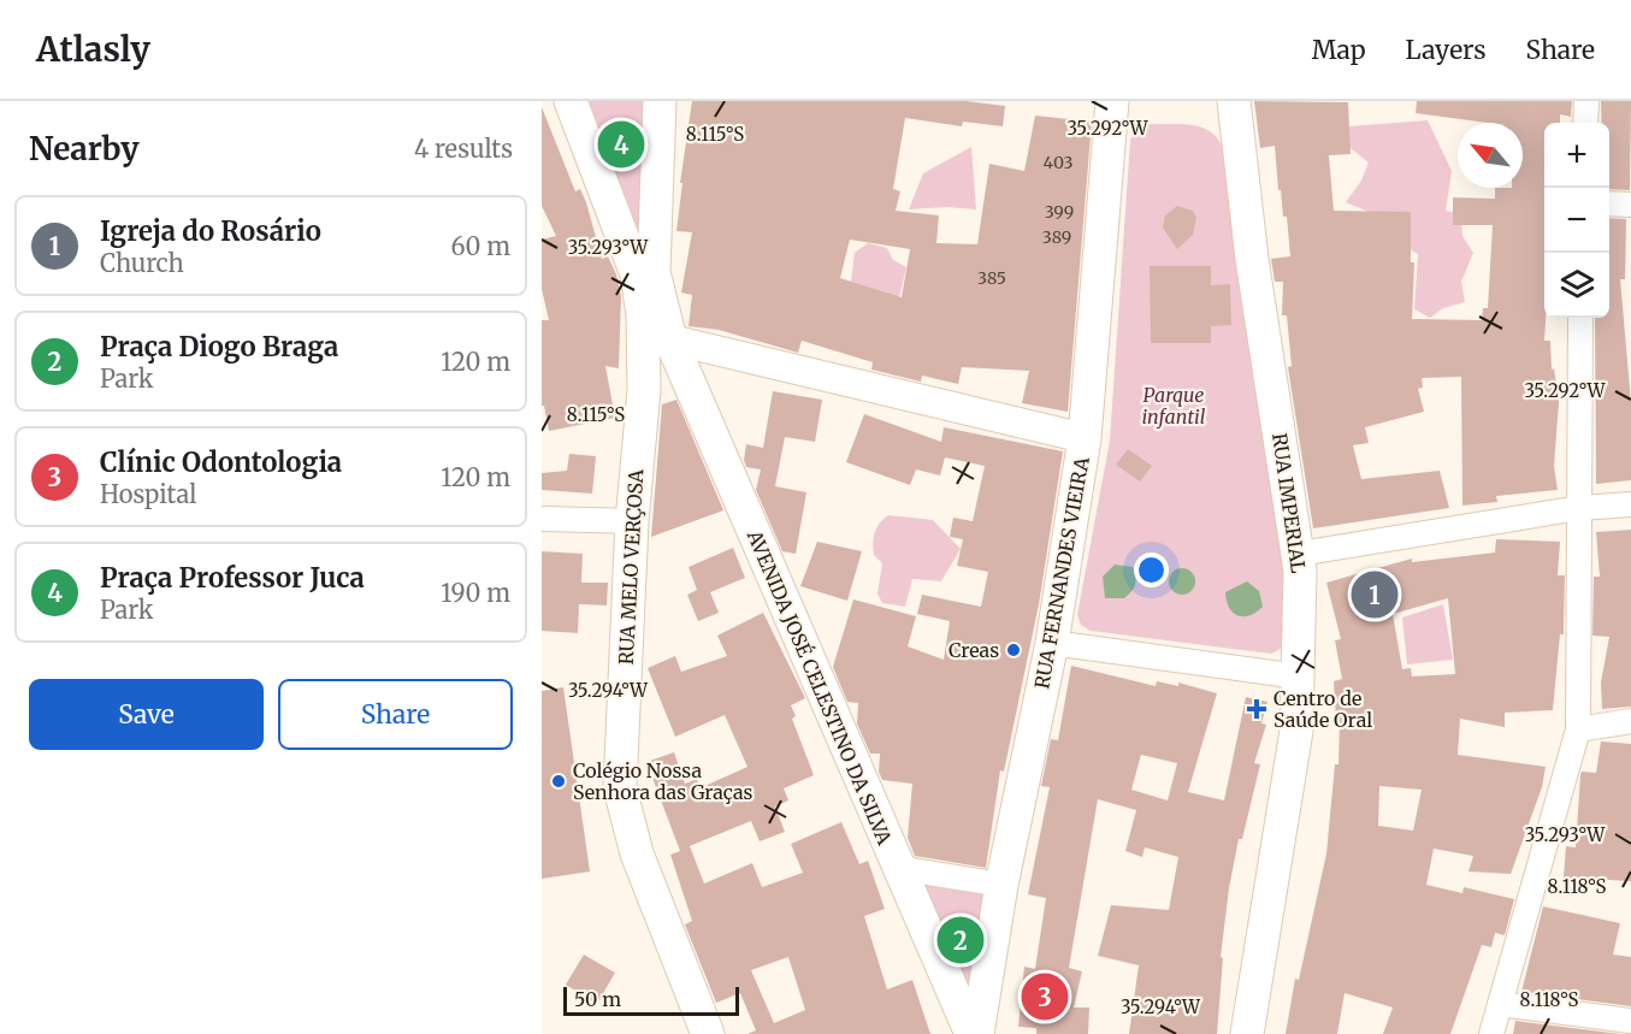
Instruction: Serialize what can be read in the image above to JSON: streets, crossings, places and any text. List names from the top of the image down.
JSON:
{
  "streets": {
    "main road": [
      "RUA IMPERIAL",
      "RUA MELO VERÇOSA",
      "RUA FERNANDES VIEIRA",
      "AVENIDA JOSÉ CELESTINO DA SILVA"
    ]
  },
  "crossings": [
    ["RUA MELO VERÇOSA", "AVENIDA JOSÉ CELESTINO DA SILVA"],
    ["RUA FERNANDES VIEIRA", "AVENIDA JOSÉ CELESTINO DA SILVA"]
  ],
  "parks": ["Parque infantil"],
  "places": {
    "other": ["Creas", "Colégio Nossa Senhora das Graças"],
    "health": ["Centro de Saúde Oral"]
  },
  "house_numbers": [
    "403",
    "399",
    "389",
    "385"
  ],
  "scale_bar": "50 m",
  "north": "top left",
  "page": {
    "header": "Atlasly",
    "nav": ["Map", "Layers", "Share"],
    "heading": ["Nearby", "4 results"],
    "pins": [
      "4",
      "1",
      "2",
      "3"
    ],
    "map_buttons": ["+", "−"],
    "list": [
      {
        "mark": "1",
        "name": "Igreja do Rosário",
        "note": "Church",
        "value": "60 m"
      },
      {
        "mark": "2",
        "name": "Praça Diogo Braga",
        "note": "Park",
        "value": "120 m"
      },
      {
        "mark": "3",
        "name": "Clínic Odontologia",
        "note": "Hospital",
        "value": "120 m"
      },
      {
        "mark": "4",
        "name": "Praça Professor Juca",
        "note": "Park",
        "value": "190 m"
      }
    ],
    "buttons": ["Save", "Share"],
    "scale": "50 m"
  },
  "coordinates": [
    "35.292°W",
    "8.115°S",
    "35.293°W",
    "35.294°W",
    "8.118°S"
  ]
}
